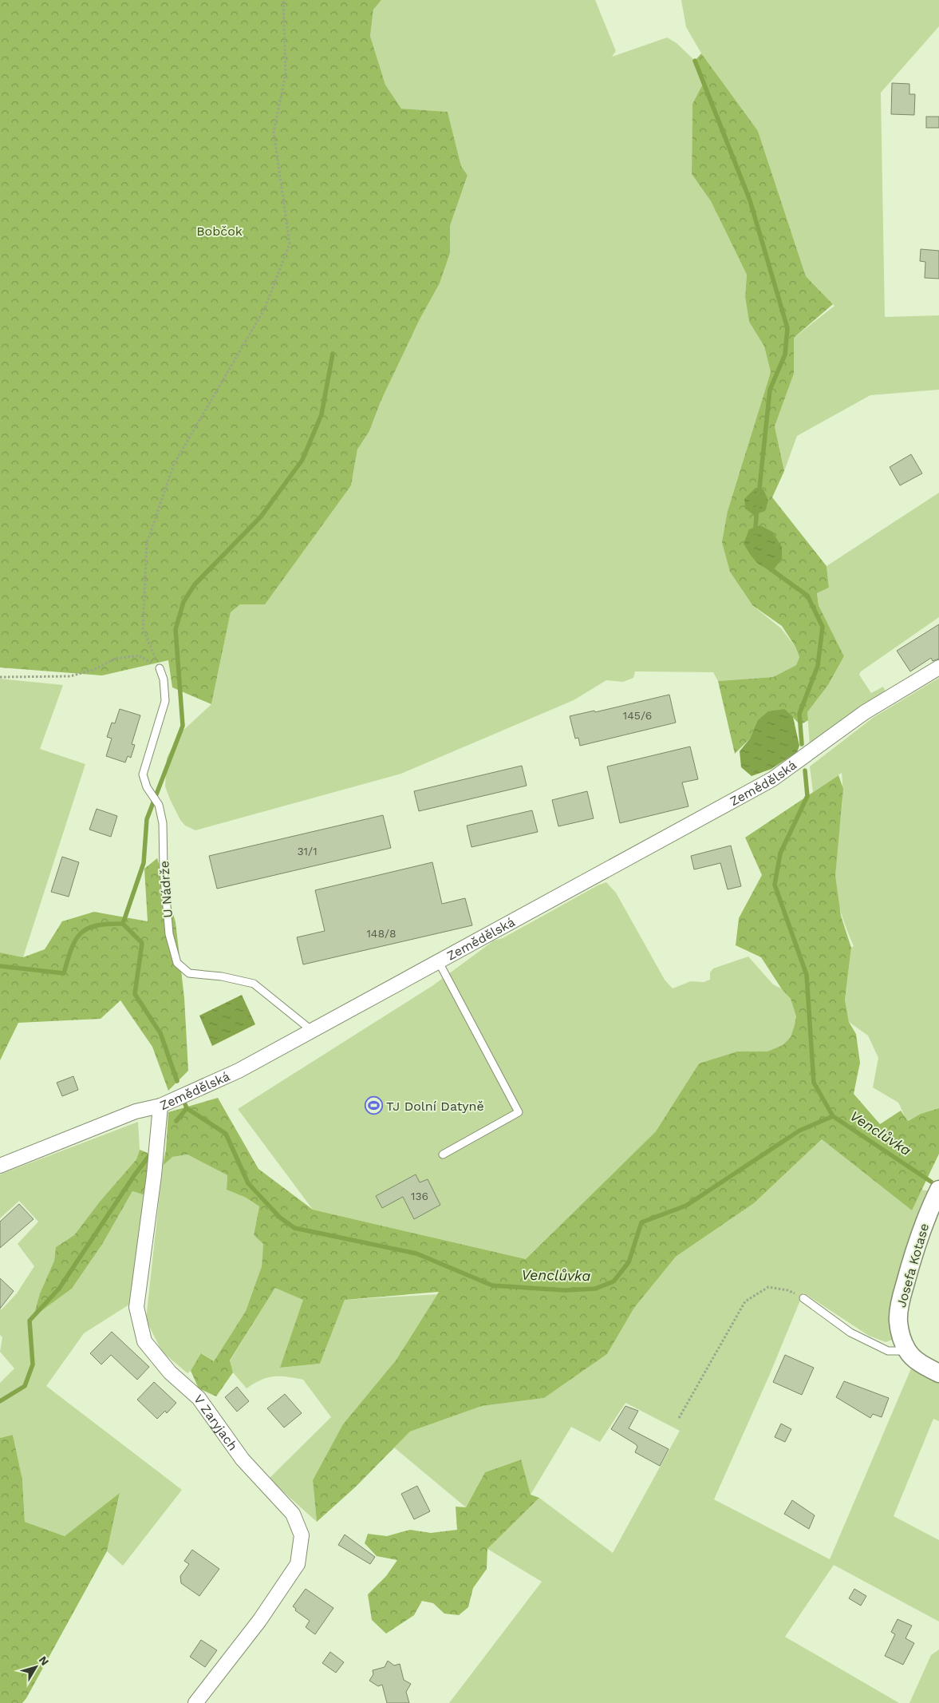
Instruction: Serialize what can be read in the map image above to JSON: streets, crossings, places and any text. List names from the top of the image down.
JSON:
{
  "streets": {
    "street": ["Zemědělská", "Josefa Kotase", "V Zaryjach"],
    "lane": ["U Nádrže"]
  },
  "crossings": [
    ["Zemědělská", "U Nádrže"],
    ["Zemědělská", "V Zaryjach"]
  ],
  "water": ["Venclůvka"],
  "parks": ["Bobčok"],
  "places": {
    "sports": ["TJ Dolní Datyně"]
  },
  "house_numbers": [
    "145/6",
    "31/1",
    "148/8",
    "136"
  ],
  "north": "top right"
}
